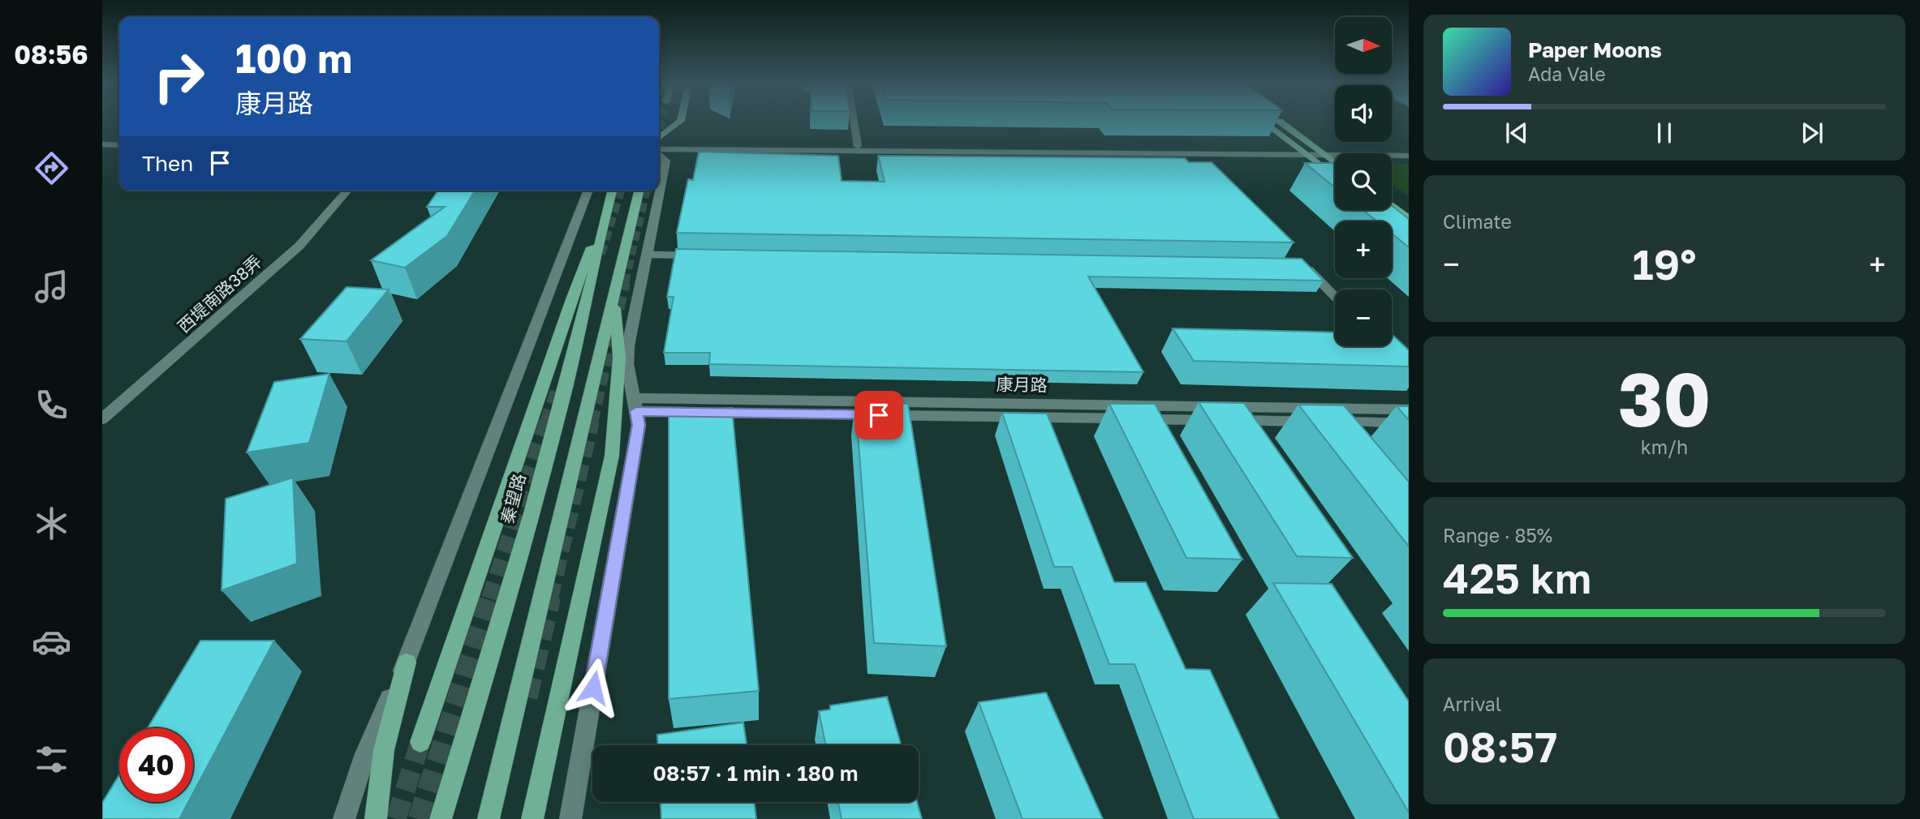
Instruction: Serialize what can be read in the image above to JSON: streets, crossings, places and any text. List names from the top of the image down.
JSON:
{
  "streets": {
    "main road": ["秦望路"],
    "street": ["西堤南路38弄", "康月路"]
  },
  "north": "right",
  "page": {
    "tabs": "08:56",
    "map_buttons": ["+", "−"],
    "turn": ["100 m", "康月路"],
    "song": ["Paper Moons", "Ada Vale"],
    "then": "Then",
    "tile": [
      "Climate",
      ["30", "km/h"],
      ["Range · 85%", "425 km"],
      ["Arrival", "08:57"]
    ],
    "heat": ["−", "19°", "+"],
    "limit": "40",
    "trip": "08:57 · 1 min · 180 m"
  }
}
